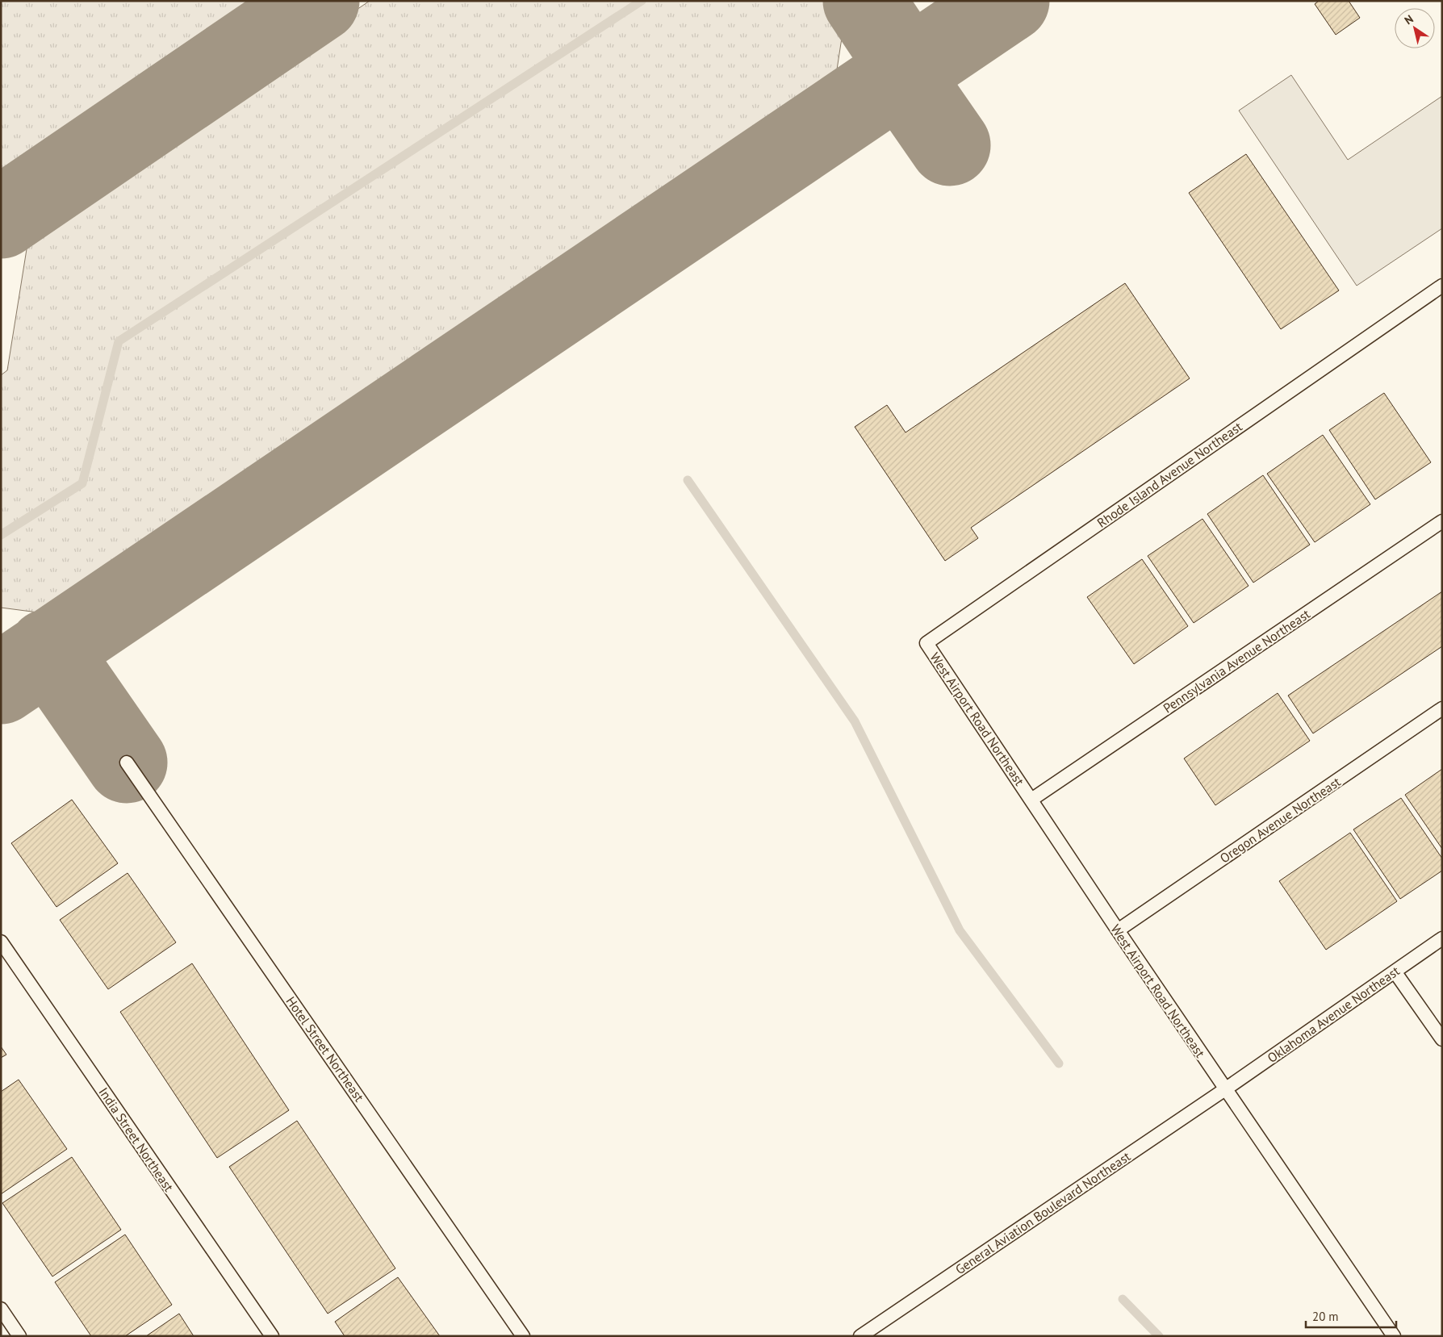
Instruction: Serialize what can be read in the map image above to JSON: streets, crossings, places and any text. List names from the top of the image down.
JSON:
{
  "streets": {
    "lane": [
      "Rhode Island Avenue Northeast",
      "Pennsylvania Avenue Northeast",
      "West Airport Road Northeast",
      "Oregon Avenue Northeast",
      "Oklahoma Avenue Northeast",
      "Hotel Street Northeast",
      "India Street Northeast",
      "General Aviation Boulevard Northeast"
    ]
  },
  "crossings": [
    ["Rhode Island Avenue Northeast", "West Airport Road Northeast"],
    ["Pennsylvania Avenue Northeast", "West Airport Road Northeast"],
    ["West Airport Road Northeast", "Oregon Avenue Northeast"],
    ["West Airport Road Northeast", "Oklahoma Avenue Northeast"],
    ["West Airport Road Northeast", "General Aviation Boulevard Northeast"],
    ["Oklahoma Avenue Northeast", "General Aviation Boulevard Northeast"]
  ],
  "scale_bar": "20 m",
  "north": "top left"
}
